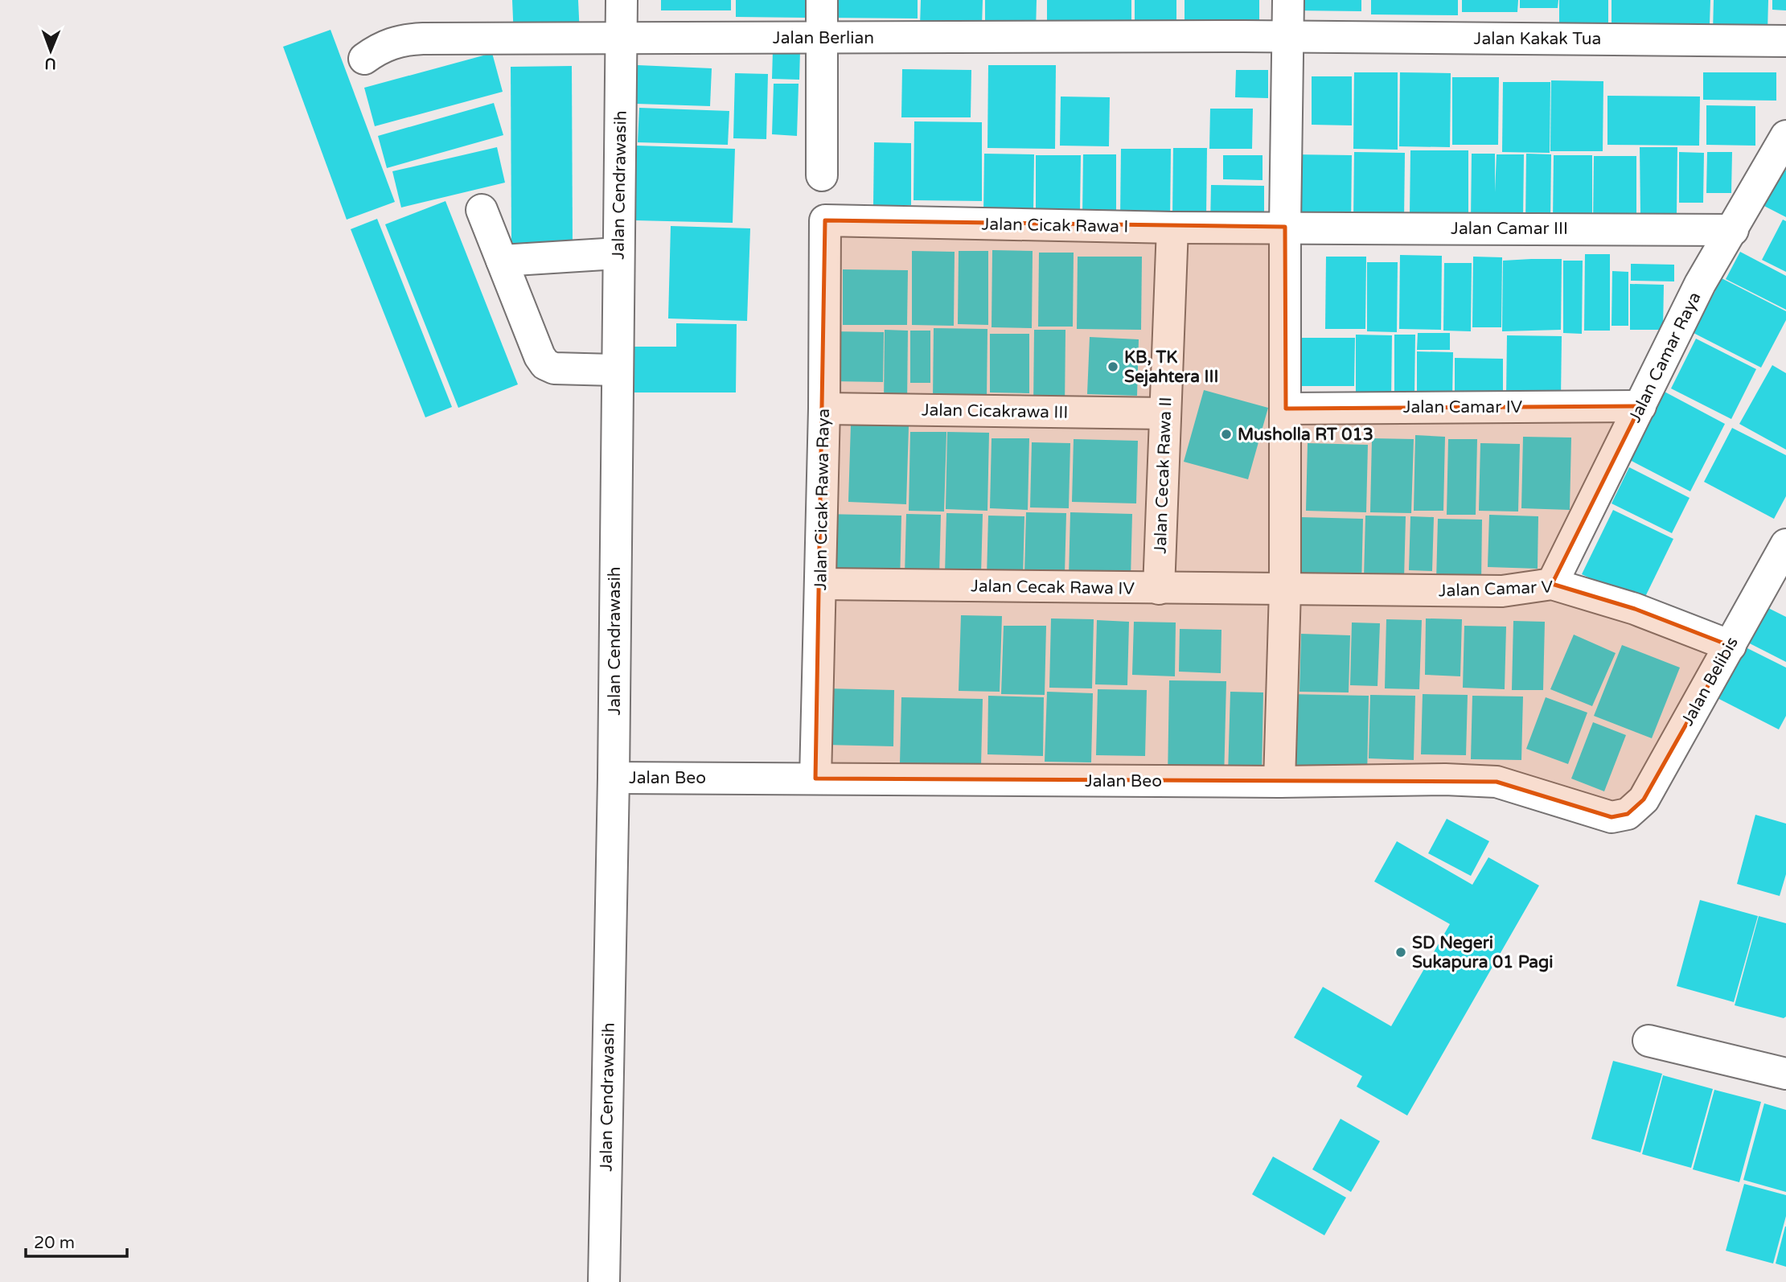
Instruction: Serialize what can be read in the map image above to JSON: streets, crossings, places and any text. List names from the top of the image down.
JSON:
{
  "streets": {
    "street": [
      "Jalan Berlian",
      "Jalan Kakak Tua",
      "Jalan Cendrawasih",
      "Jalan Cicak Rawa I",
      "Jalan Camar III",
      "Jalan Camar Raya",
      "Jalan Camar IV",
      "Jalan Cicakrawa III",
      "Jalan Cecak Rawa II",
      "Jalan Cicak Rawa Raya",
      "Jalan Cecak Rawa IV",
      "Jalan Camar V",
      "Jalan Belibis",
      "Jalan Beo"
    ]
  },
  "crossings": [
    ["Jalan Berlian", "Jalan Kakak Tua"],
    ["Jalan Berlian", "Jalan Cendrawasih"],
    ["Jalan Cendrawasih", "Jalan Beo"],
    ["Jalan Cicak Rawa I", "Jalan Camar III"],
    ["Jalan Cicak Rawa I", "Jalan Cecak Rawa II"],
    ["Jalan Cicak Rawa I", "Jalan Cicak Rawa Raya"],
    ["Jalan Camar III", "Jalan Camar Raya"],
    ["Jalan Camar Raya", "Jalan Camar IV"],
    ["Jalan Camar Raya", "Jalan Camar V"],
    ["Jalan Cicakrawa III", "Jalan Cecak Rawa II"],
    ["Jalan Cicakrawa III", "Jalan Cicak Rawa Raya"],
    ["Jalan Cecak Rawa II", "Jalan Cecak Rawa IV"],
    ["Jalan Cicak Rawa Raya", "Jalan Cecak Rawa IV"],
    ["Jalan Cicak Rawa Raya", "Jalan Beo"],
    ["Jalan Cecak Rawa IV", "Jalan Camar V"],
    ["Jalan Camar V", "Jalan Belibis"],
    ["Jalan Belibis", "Jalan Beo"]
  ],
  "places": ["KB, TK Sejahtera III", "Musholla RT 013", "SD Negeri Sukapura 01 Pagi"],
  "scale_bar": "20 m",
  "north": "bottom"
}
